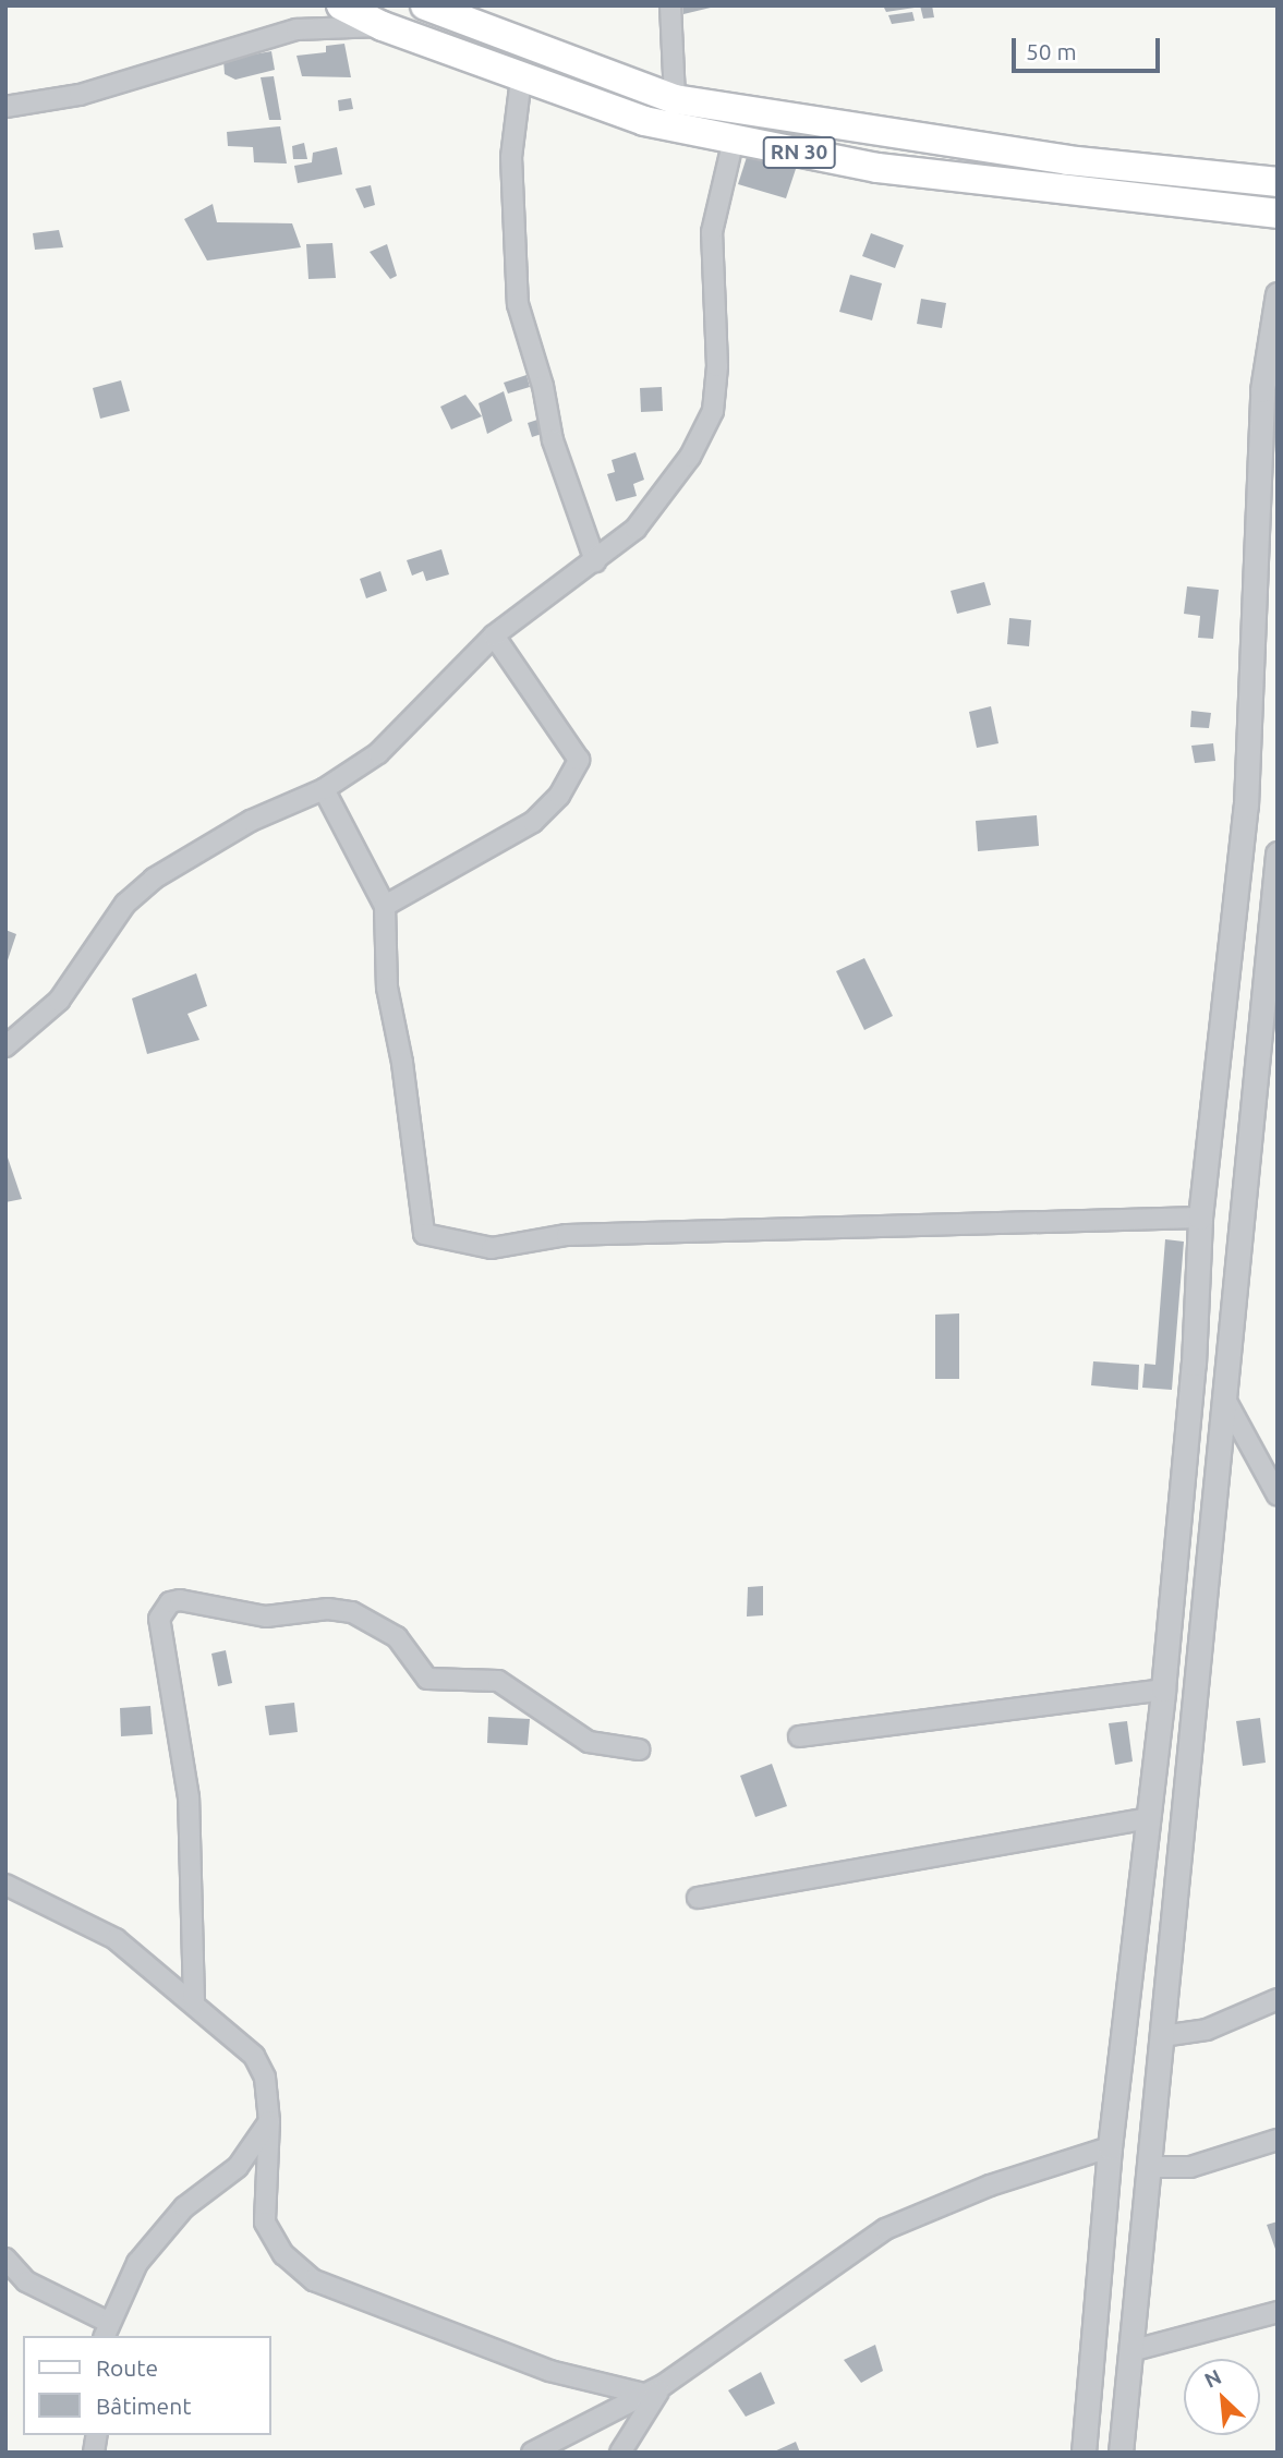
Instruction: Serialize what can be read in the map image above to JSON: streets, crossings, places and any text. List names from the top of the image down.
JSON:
{
  "streets": {
    "main road": ["RN 30"]
  },
  "legend": ["Route", "Bâtiment"],
  "scale_bar": "50 m",
  "north": "top left"
}
